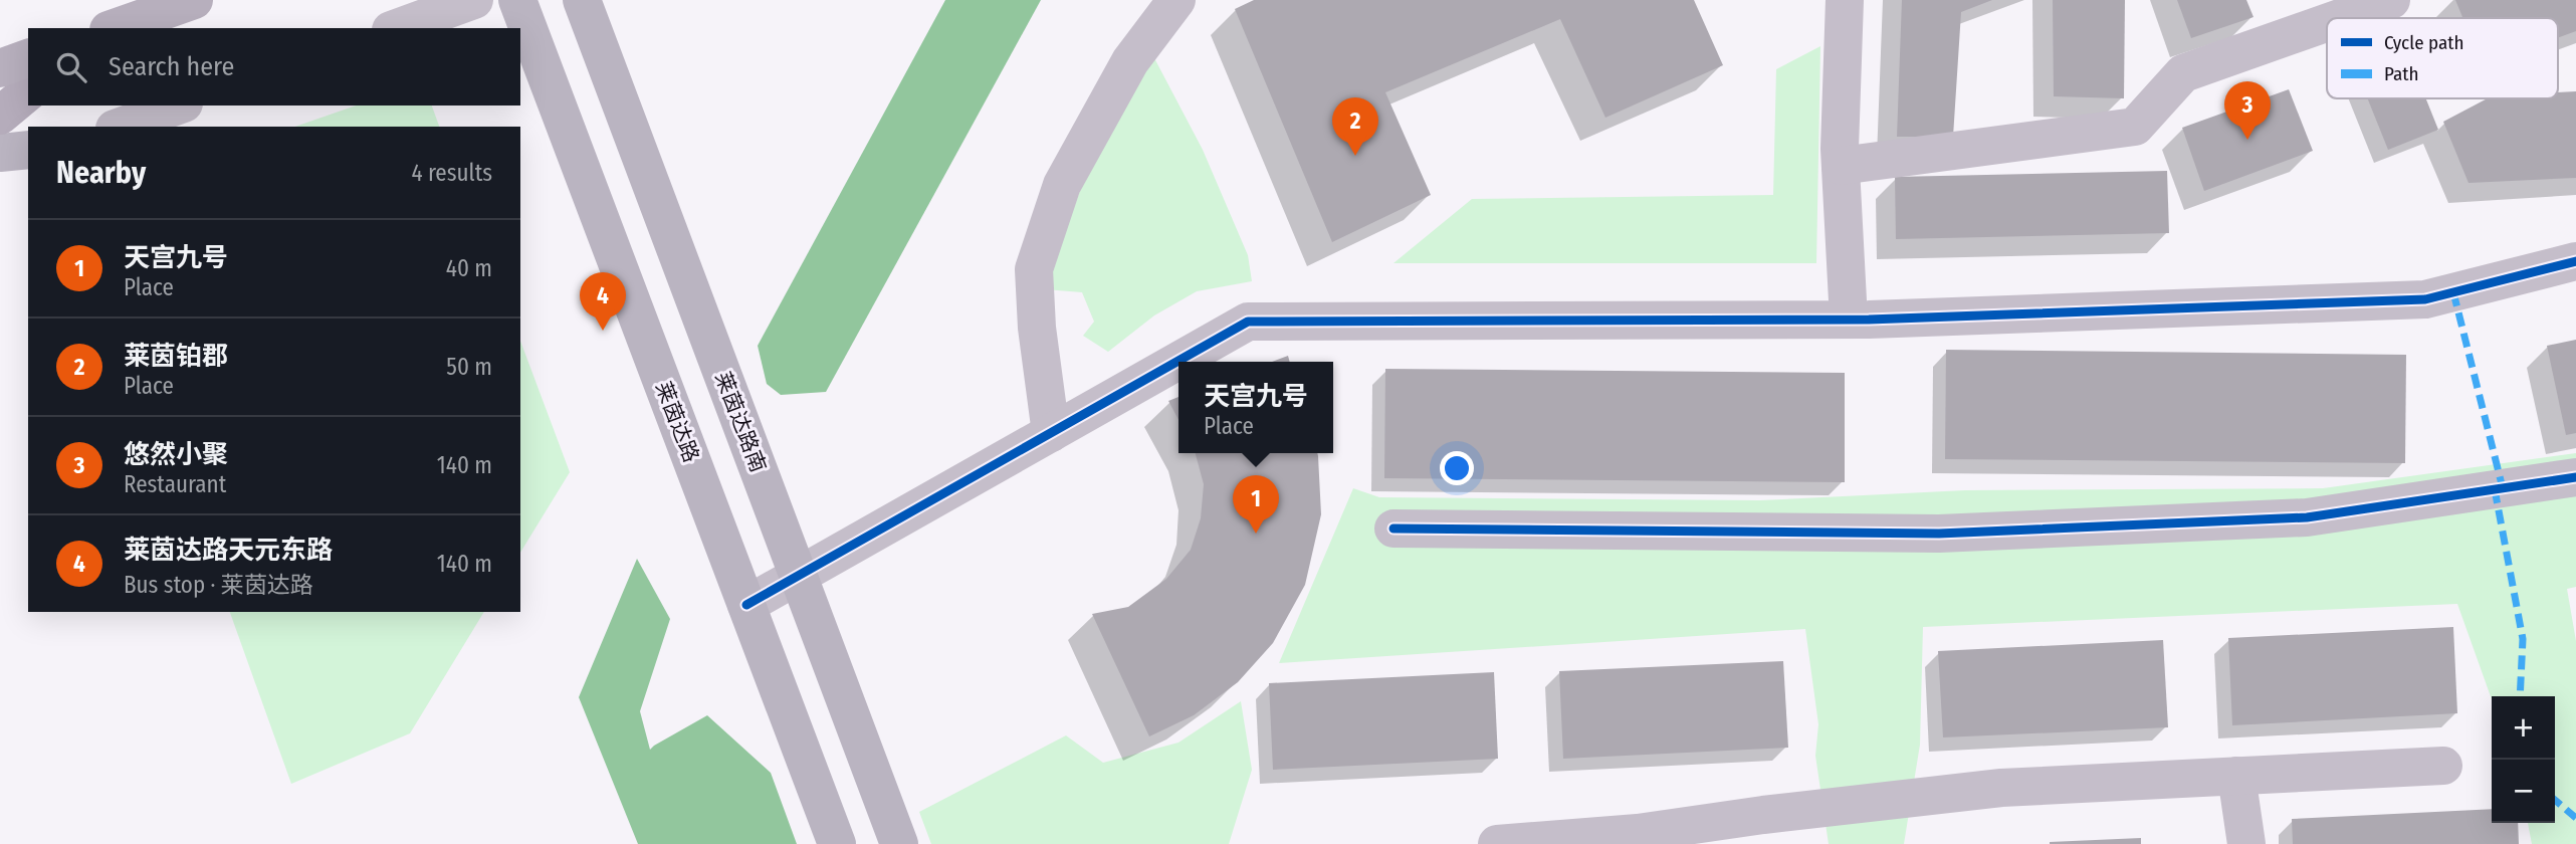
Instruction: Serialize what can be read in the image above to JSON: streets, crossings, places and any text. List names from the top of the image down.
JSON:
{
  "streets": {
    "main road": ["莱茵达路", "莱茵达路南"]
  },
  "legend": ["Cycle path", "Path"],
  "page": {
    "search": "Search here",
    "pins": [
      "3",
      "2",
      "4",
      "1"
    ],
    "heading": ["Nearby", "4 results"],
    "list": [
      {
        "mark": "1",
        "name": "天宫九号",
        "note": "Place",
        "value": "40 m"
      },
      {
        "mark": "2",
        "name": "莱茵铂郡",
        "note": "Place",
        "value": "50 m"
      },
      {
        "mark": "3",
        "name": "悠然小聚",
        "note": "Restaurant",
        "value": "140 m"
      },
      {
        "mark": "4",
        "name": "莱茵达路天元东路",
        "note": "Bus stop · 莱茵达路",
        "value": "140 m"
      }
    ],
    "popup": ["天宫九号", "Place"],
    "map_buttons": ["+", "−"]
  }
}
